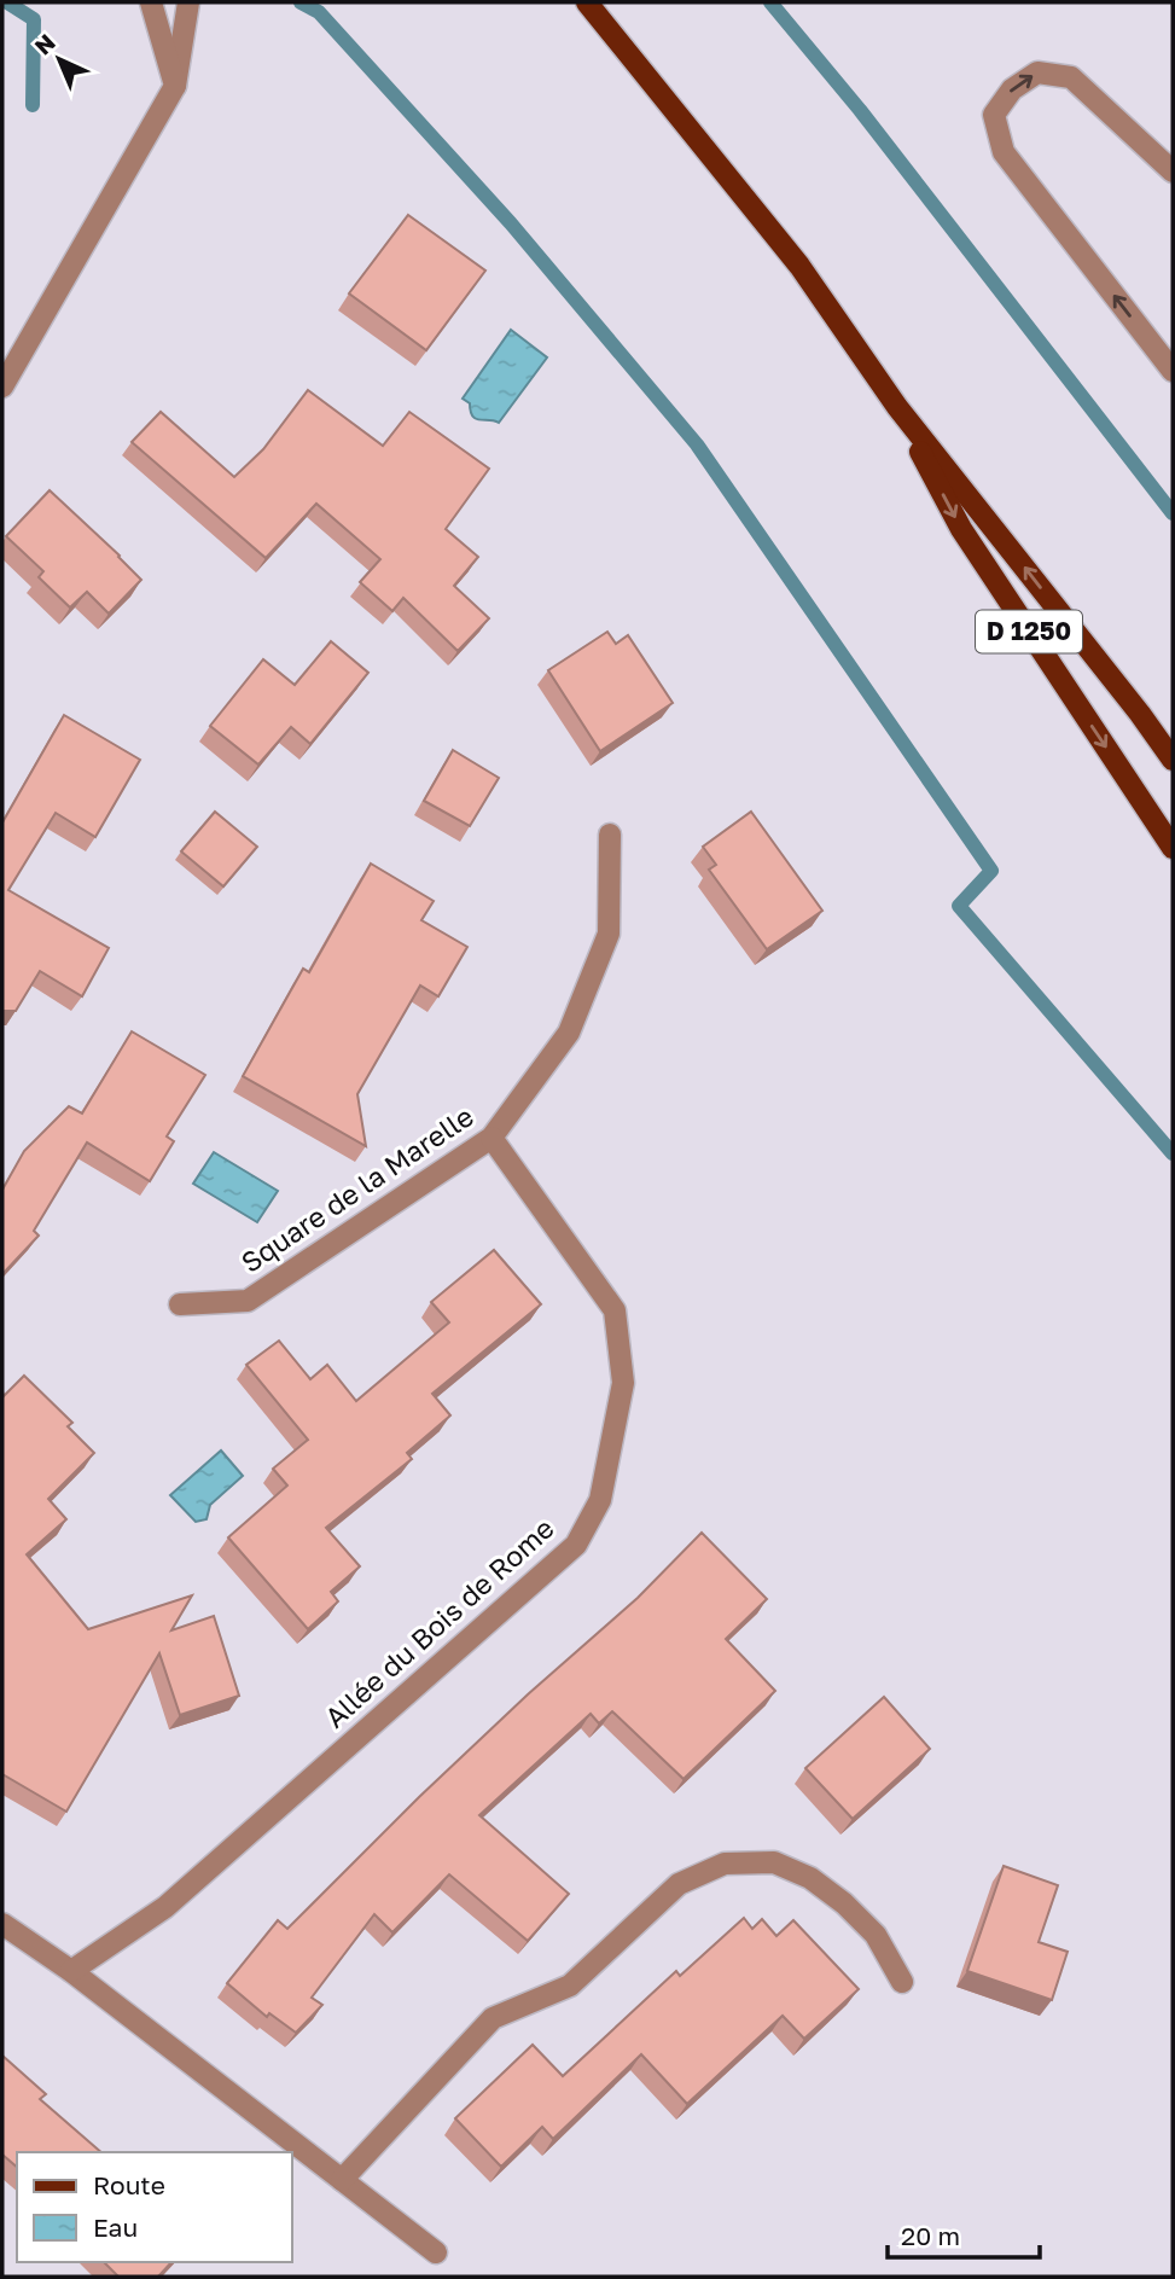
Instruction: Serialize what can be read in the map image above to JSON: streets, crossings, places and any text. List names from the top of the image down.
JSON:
{
  "streets": {
    "main road": ["D 1250"],
    "street": ["Square de la Marelle", "Allée du Bois de Rome"]
  },
  "crossings": [
    ["Square de la Marelle", "Allée du Bois de Rome"]
  ],
  "legend": ["Route", "Eau"],
  "scale_bar": "20 m",
  "north": "top left"
}
